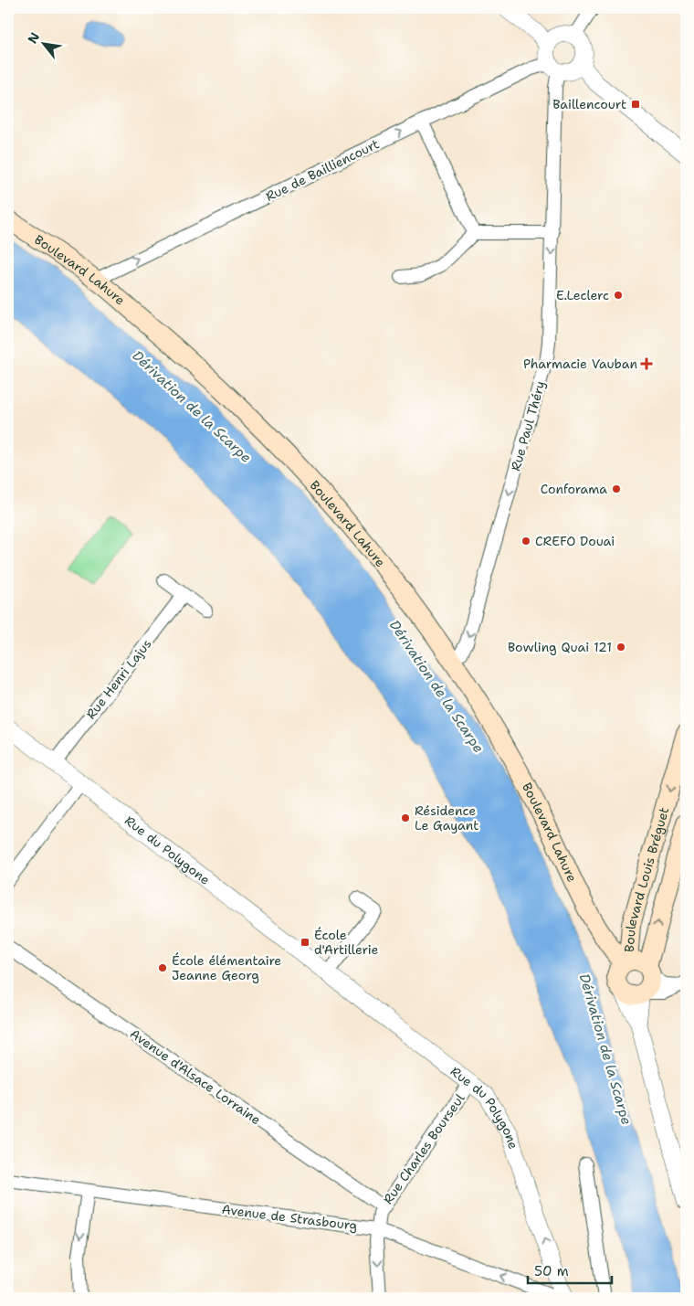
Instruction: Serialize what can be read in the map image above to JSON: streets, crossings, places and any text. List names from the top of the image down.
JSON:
{
  "streets": {
    "main road": ["Boulevard Lahure", "Boulevard Louis Bréguet"],
    "street": [
      "Rue de Bailliencourt",
      "Rue Paul Théry",
      "Rue Henri Lajus",
      "Rue du Polygone",
      "Avenue d'Alsace Lorraine",
      "Rue Charles Bourseul",
      "Avenue de Strasbourg"
    ]
  },
  "crossings": [
    ["Rue de Bailliencourt", "Boulevard Lahure"],
    ["Rue de Bailliencourt", "Rue Paul Théry"],
    ["Boulevard Lahure", "Rue Paul Théry"],
    ["Boulevard Lahure", "Boulevard Louis Bréguet"],
    ["Rue Henri Lajus", "Rue du Polygone"],
    ["Rue du Polygone", "Rue Charles Bourseul"],
    ["Avenue d'Alsace Lorraine", "Rue Charles Bourseul"],
    ["Rue Charles Bourseul", "Avenue de Strasbourg"]
  ],
  "one_way": ["Rue de Bailliencourt", "Rue Paul Théry"],
  "water": ["Dérivation de la Scarpe"],
  "places": {
    "transit": ["Baillencourt", "École d'Artillerie"],
    "other": [
      "E.Leclerc",
      "Conforama",
      "CREFO Douai",
      "Bowling Quai 121",
      "Résidence Le Gayant",
      "École élémentaire Jeanne Georg"
    ],
    "health": ["Pharmacie Vauban"]
  },
  "scale_bar": "50 m",
  "north": "top left"
}
